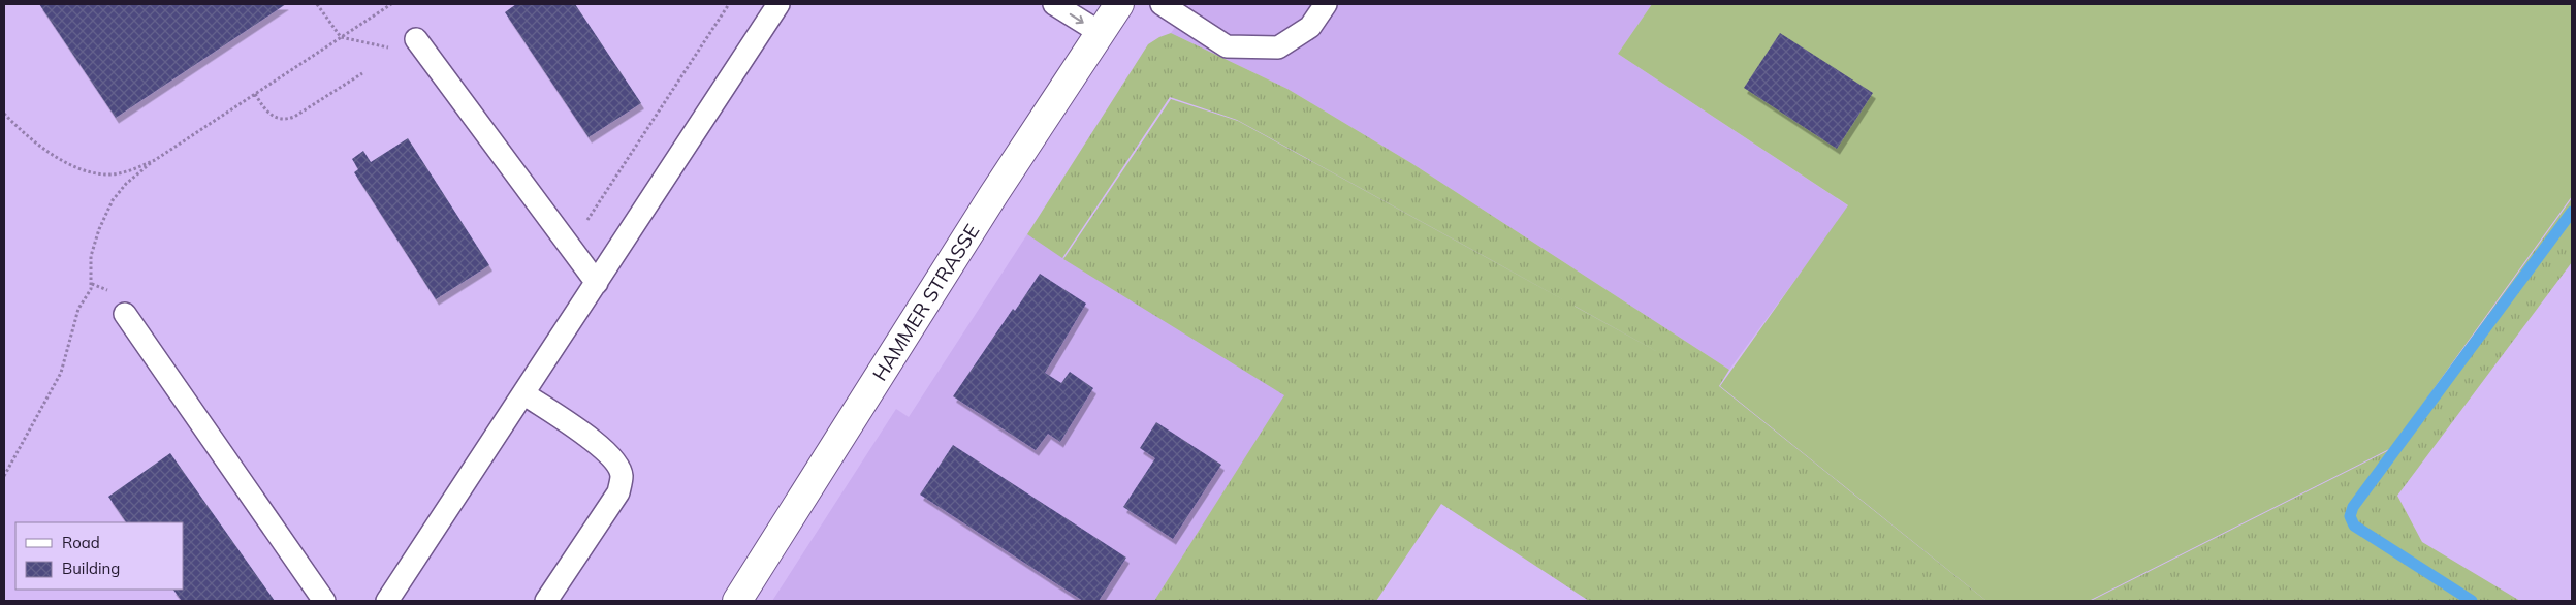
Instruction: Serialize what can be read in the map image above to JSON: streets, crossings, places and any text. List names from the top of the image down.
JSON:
{
  "streets": {
    "main road": ["HAMMER STRASSE"]
  },
  "legend": ["Road", "Building"]
}
